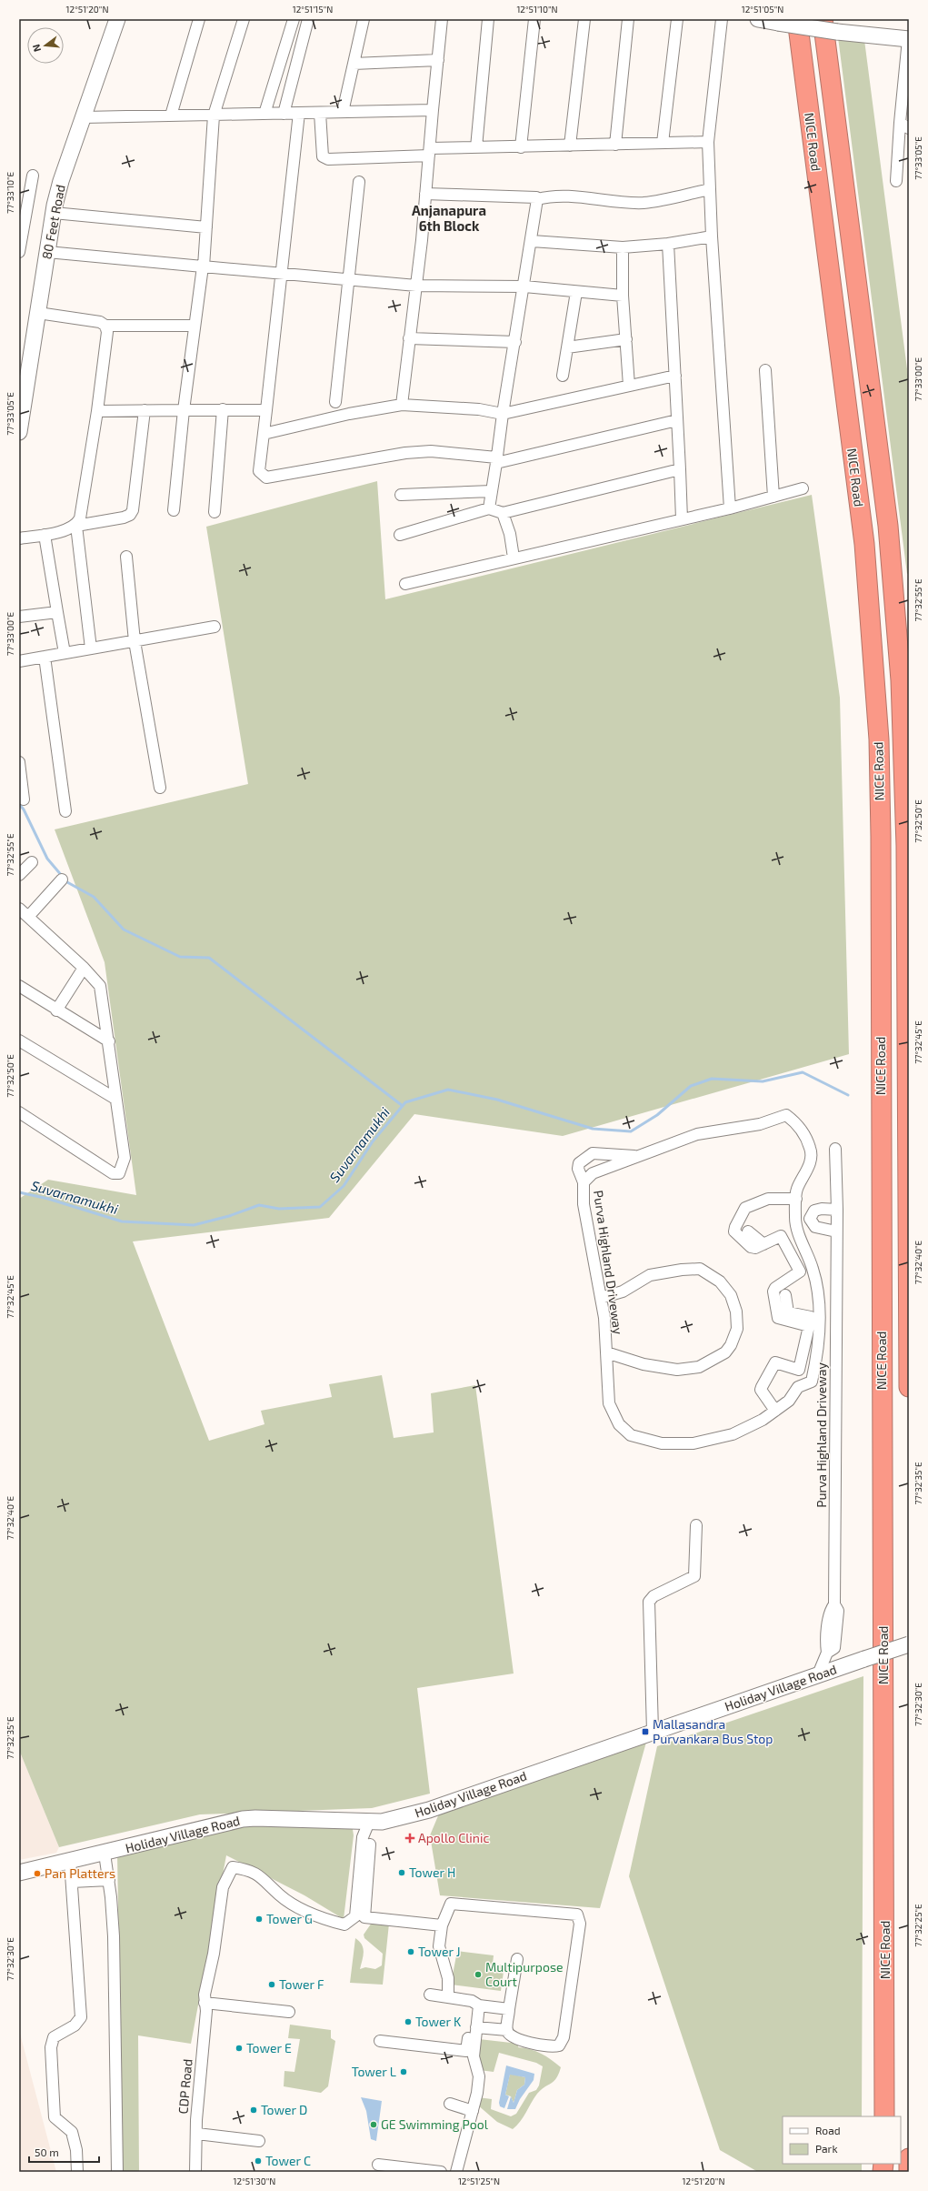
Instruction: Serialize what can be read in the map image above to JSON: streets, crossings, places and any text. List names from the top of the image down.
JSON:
{
  "streets": {
    "highway": ["NICE Road"],
    "street": [
      "80 Feet Road",
      "Purva Highland Driveway",
      "Holiday Village Road",
      "CDP Road"
    ]
  },
  "crossings": [
    ["Purva Highland Driveway", "Holiday Village Road"],
    ["Holiday Village Road", "CDP Road"]
  ],
  "districts": ["Anjanapura 6th Block"],
  "water": ["Suvarnamukhi"],
  "places": {
    "transit": ["Mallasandra Purvankara Bus Stop"],
    "health": ["Apollo Clinic"],
    "other": [
      "Tower H",
      "Pan Platters",
      "Tower G",
      "Tower J",
      "Multipurpose Court",
      "Tower F",
      "Tower K",
      "Tower E",
      "Tower L",
      "Tower D",
      "GE Swimming Pool",
      "Tower C"
    ]
  },
  "legend": ["Road", "Park"],
  "scale_bar": "50 m",
  "north": "left",
  "coordinates": [
    "12°51'20\"N",
    "12°51'15\"N",
    "12°51'10\"N",
    "12°51'05\"N",
    "77°33'05\"E",
    "77°33'10\"E",
    "77°33'00\"E",
    "77°32'55\"E",
    "77°32'50\"E",
    "77°32'45\"E",
    "77°32'40\"E",
    "77°32'35\"E",
    "77°32'30\"E",
    "77°32'25\"E",
    "12°51'30\"N",
    "12°51'25\"N"
  ]
}
